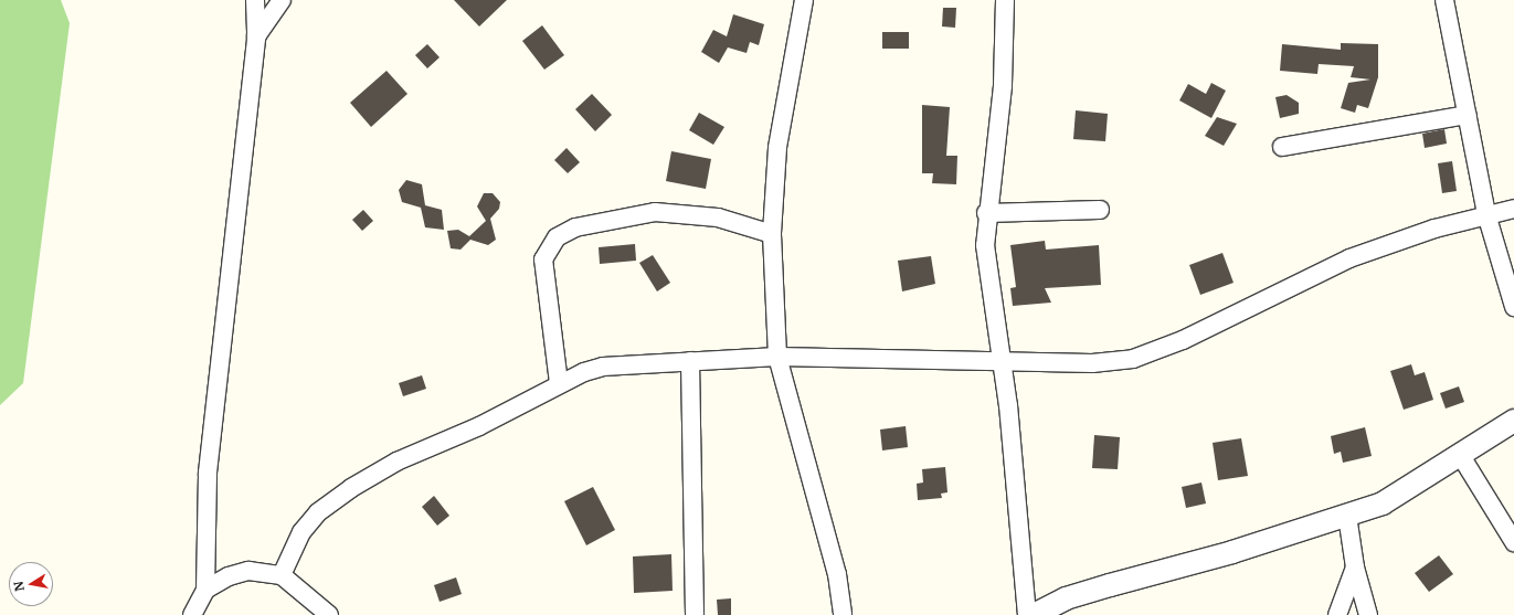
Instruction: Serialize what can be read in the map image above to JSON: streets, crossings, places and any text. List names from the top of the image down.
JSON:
{
  "north": "left"
}
